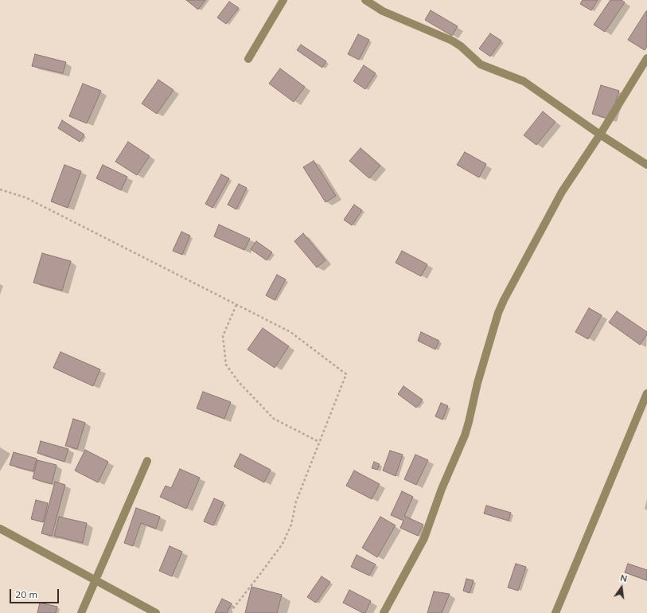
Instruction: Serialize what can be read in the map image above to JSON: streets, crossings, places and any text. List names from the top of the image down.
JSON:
{
  "scale_bar": "20 m",
  "north": "top"
}
